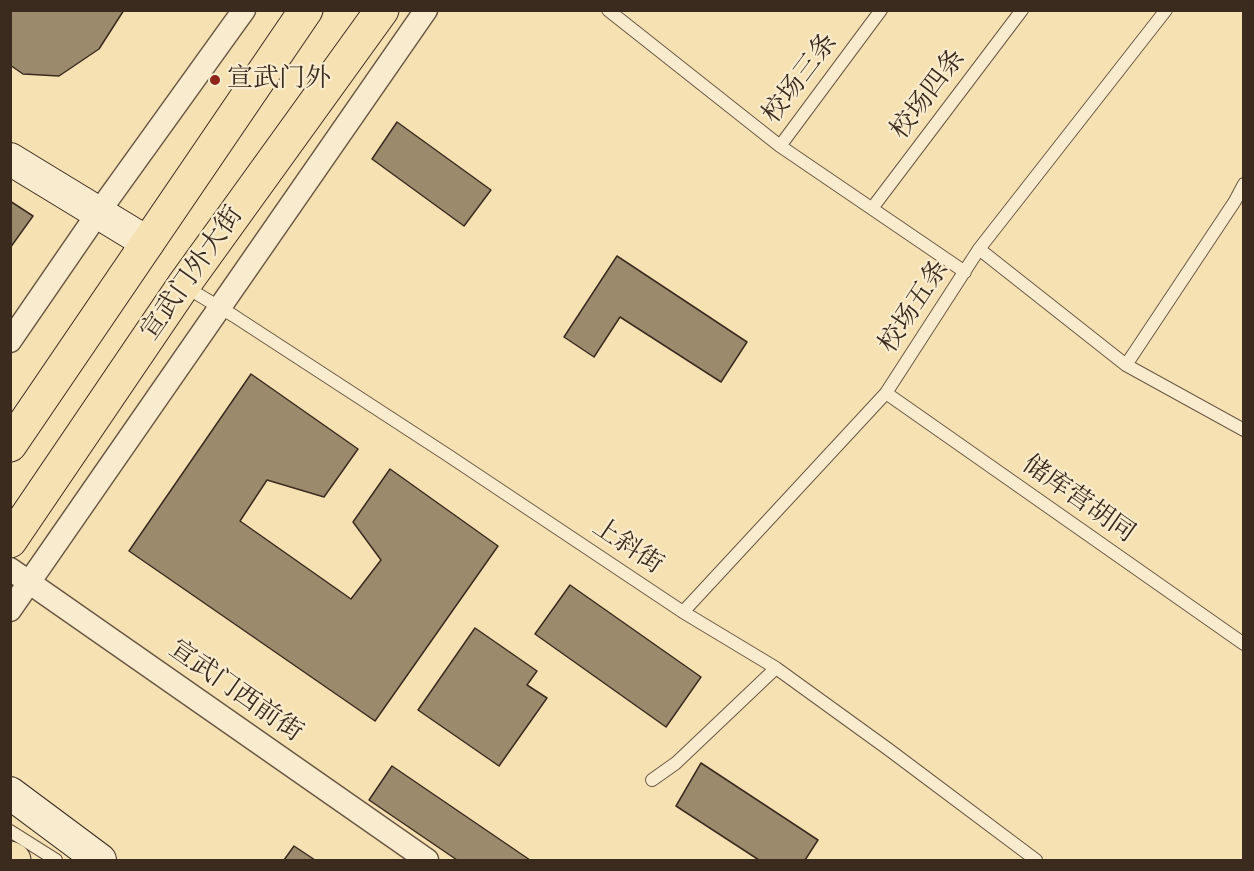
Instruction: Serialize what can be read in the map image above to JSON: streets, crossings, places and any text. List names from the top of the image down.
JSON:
{
  "streets": {
    "main road": ["宣武门外大街"],
    "street": ["宣武门西前街"],
    "lane": [
      "校场三条",
      "校场四条",
      "校场五条",
      "储库营胡同",
      "上斜街"
    ]
  },
  "crossings": [
    ["宣武门外大街", "上斜街"],
    ["校场五条", "储库营胡同"],
    ["校场五条", "上斜街"]
  ],
  "places": ["宣武门外"]
}
